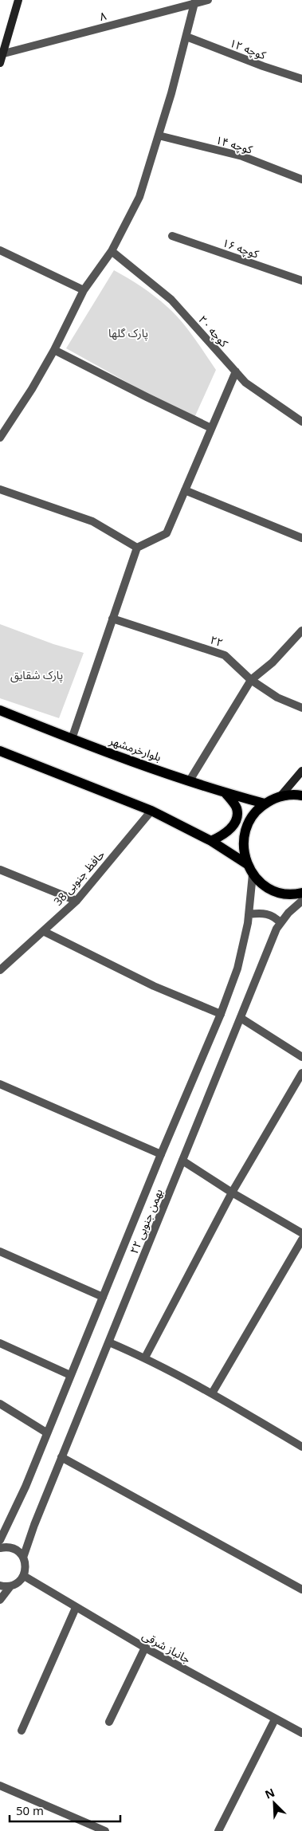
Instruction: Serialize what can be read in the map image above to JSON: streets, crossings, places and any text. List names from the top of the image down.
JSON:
{
  "streets": {
    "main road": ["بلوارخرمشهر"],
    "street": [
      "۸",
      "کوچه ۱۲",
      "کوچه ۱۴",
      "کوچه ۱۶",
      "کوچه ۲۰",
      "۲۲",
      "حافظ جنوبی 38",
      "۲۲ بهمن جنوبی",
      "جانباز شرقی"
    ]
  },
  "parks": ["پارک گلها", "پارک شقایق"],
  "scale_bar": "50 m",
  "north": "top left"
}
